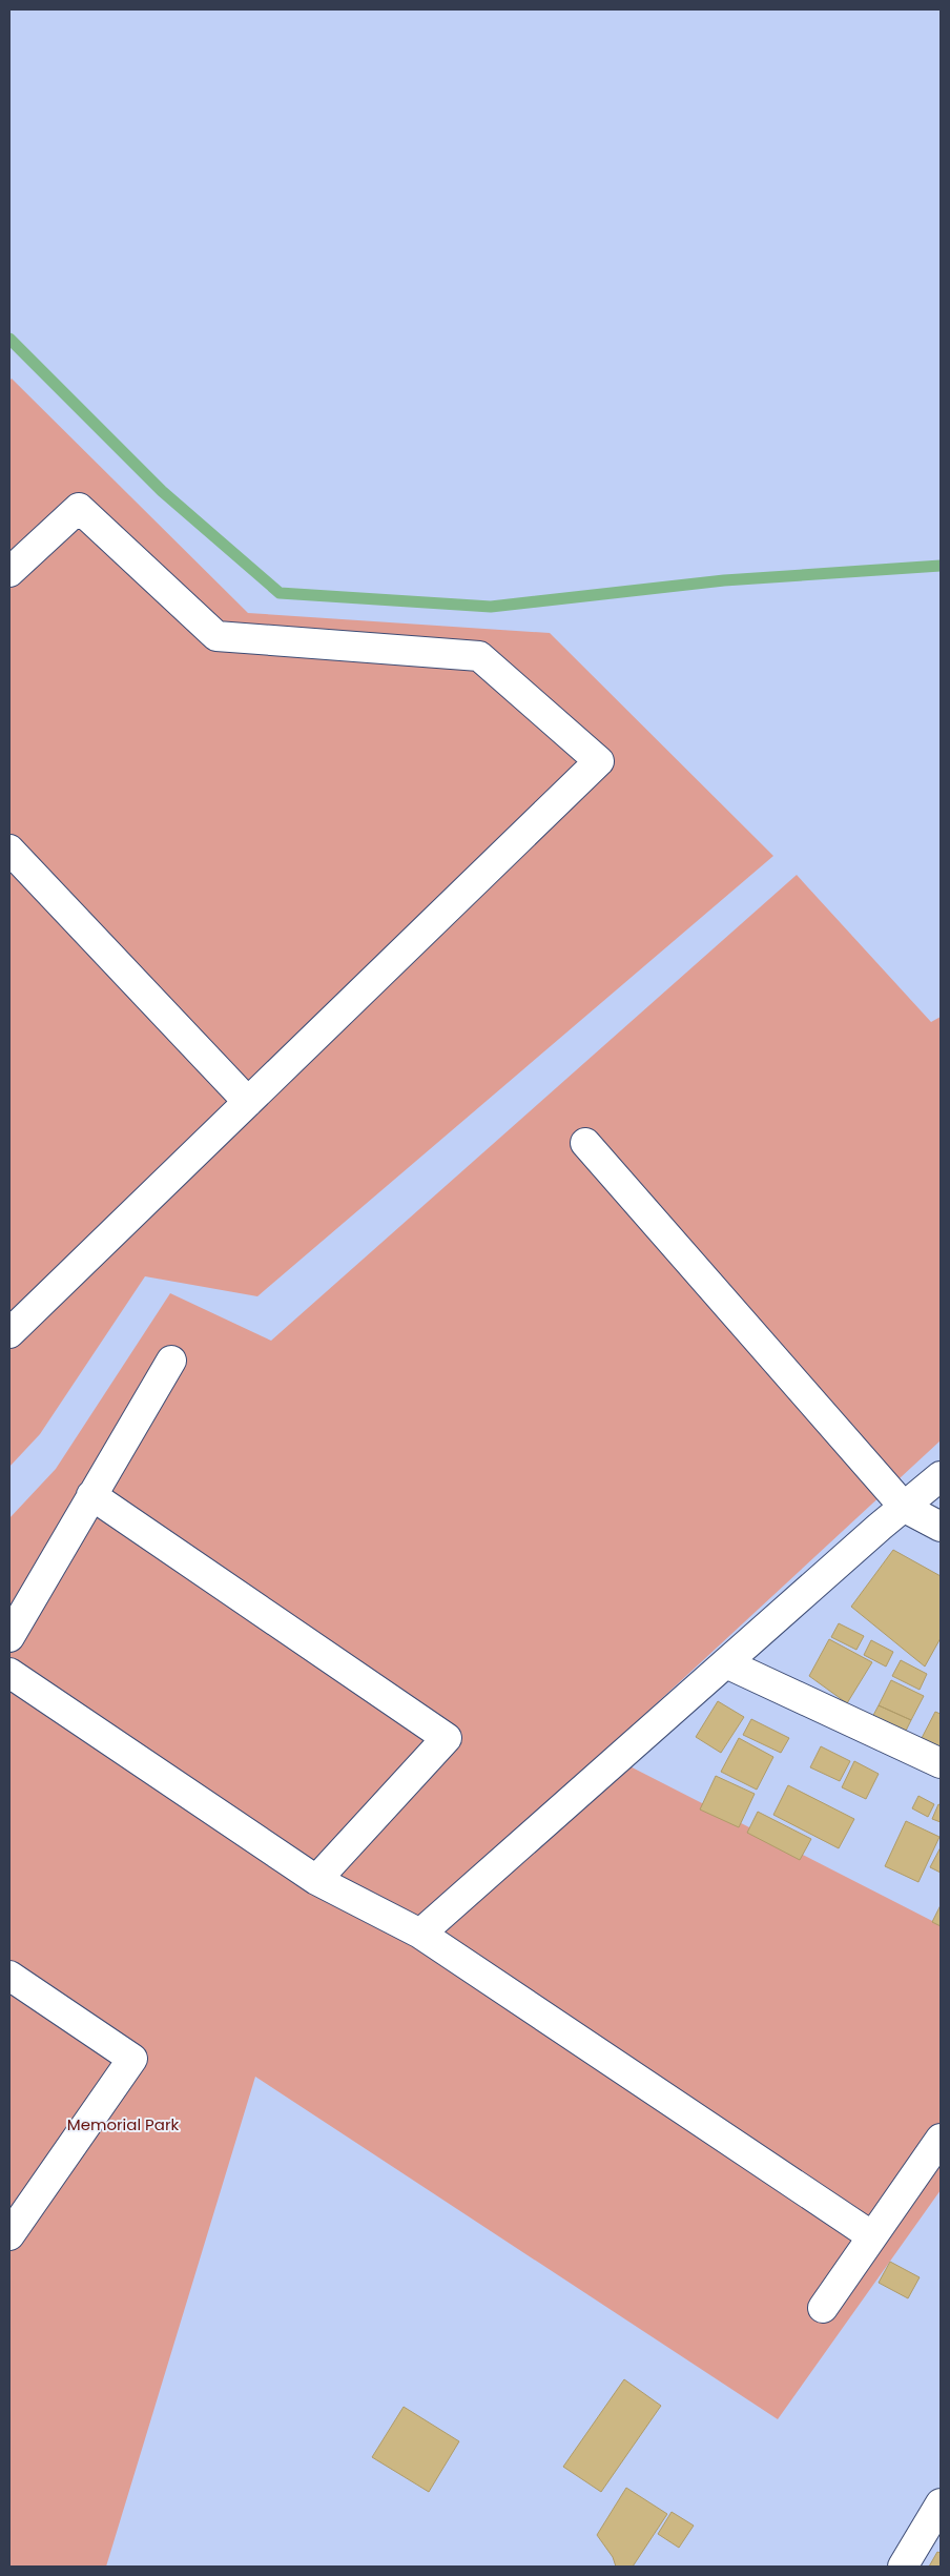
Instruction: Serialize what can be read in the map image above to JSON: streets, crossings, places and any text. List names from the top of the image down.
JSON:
{
  "parks": ["Memorial Park"]
}
